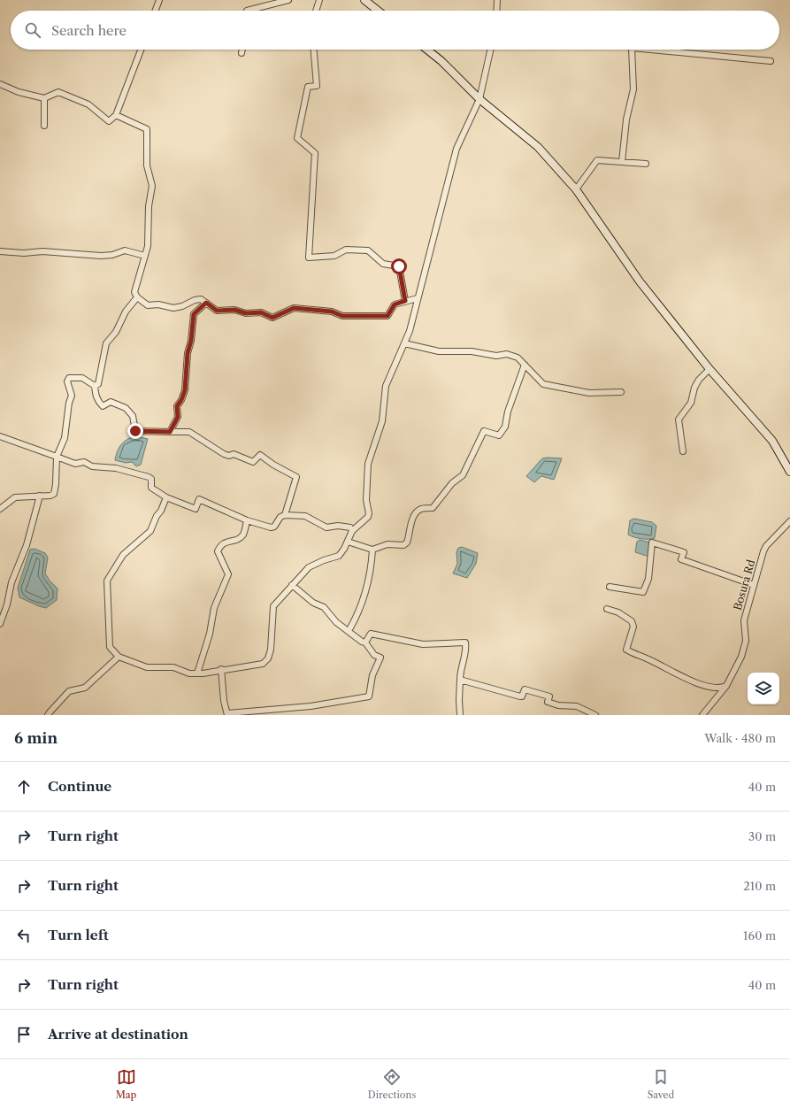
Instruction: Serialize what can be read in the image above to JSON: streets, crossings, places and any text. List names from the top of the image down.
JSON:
{
  "streets": {
    "street": ["Bosura Rd"]
  },
  "page": {
    "search": "Search here",
    "heading": ["6 min", "Walk · 480 m"],
    "list": [
      ["Continue", "40 m"],
      ["Turn right", "30 m"],
      ["Turn right", "210 m"],
      ["Turn left", "160 m"],
      ["Turn right", "40 m"],
      "Arrive at destination"
    ],
    "nav": ["Map", "Directions", "Saved"]
  }
}
